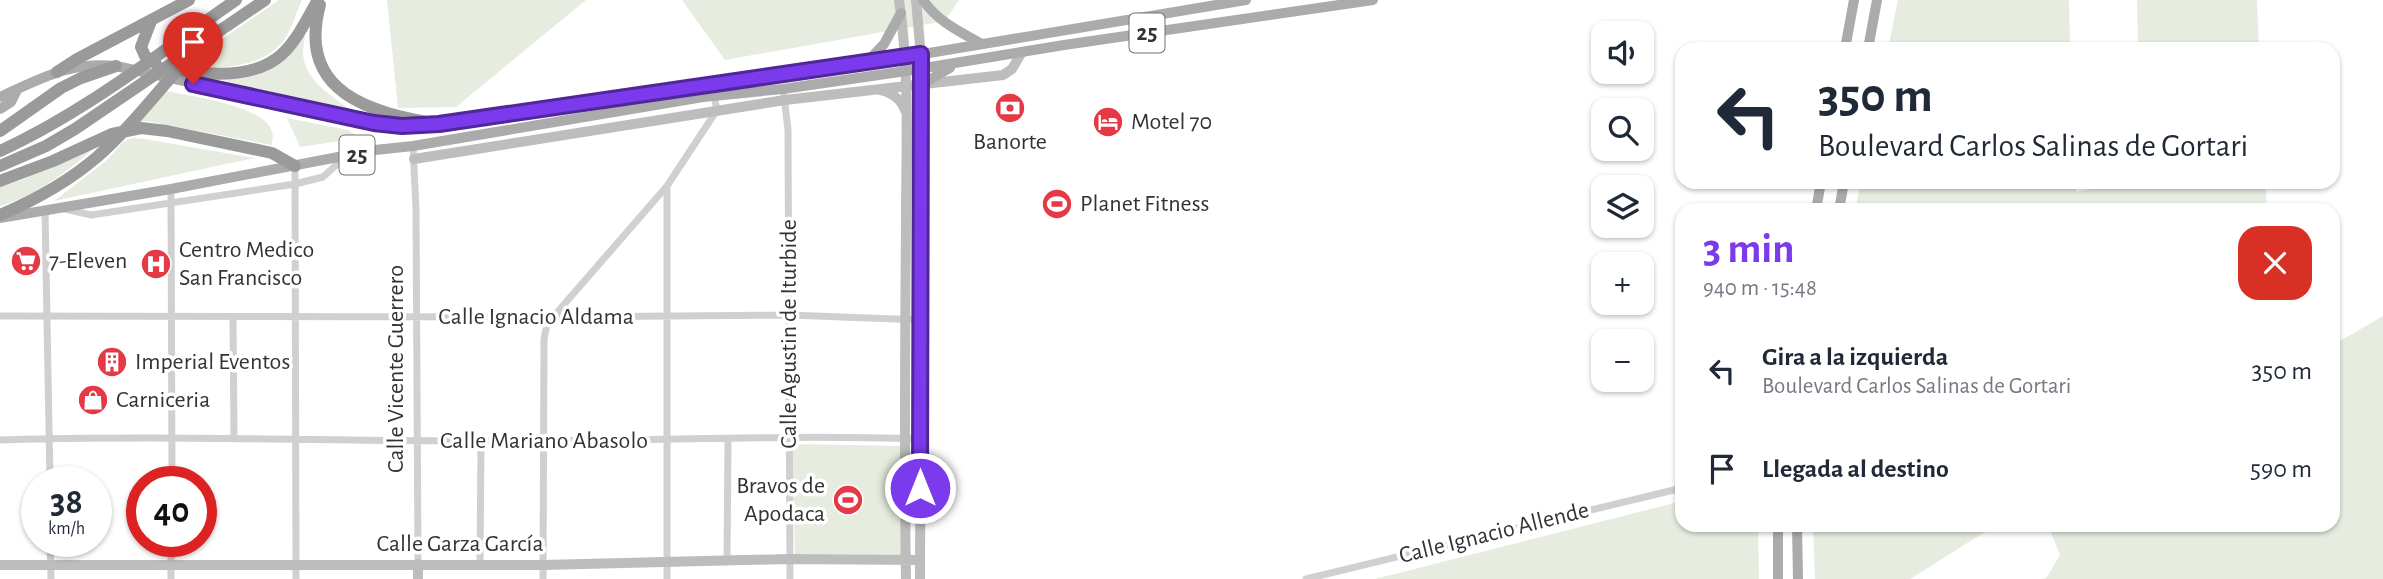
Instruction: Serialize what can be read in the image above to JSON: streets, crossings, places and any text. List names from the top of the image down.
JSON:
{
  "streets": {
    "main road": ["25"],
    "street": [
      "Calle Ignacio Aldama",
      "Calle Agustin de Iturbide",
      "Calle Vicente Guerrero",
      "Calle Mariano Abasolo",
      "Calle Ignacio Allende",
      "Calle Garza García"
    ]
  },
  "crossings": [
    ["25", "Calle Agustin de Iturbide"],
    ["25", "Calle Vicente Guerrero"],
    ["Calle Ignacio Aldama", "Calle Agustin de Iturbide"],
    ["Calle Ignacio Aldama", "Calle Vicente Guerrero"],
    ["Calle Agustin de Iturbide", "Calle Mariano Abasolo"],
    ["Calle Agustin de Iturbide", "Calle Garza García"],
    ["Calle Vicente Guerrero", "Calle Mariano Abasolo"],
    ["Calle Vicente Guerrero", "Calle Garza García"]
  ],
  "places": {
    "bank": ["Banorte"],
    "hotel": ["Motel 70"],
    "sports": ["Planet Fitness", "Bravos de Apodaca"],
    "supermarket": ["7-Eleven"],
    "hospital": ["Centro Medico San Francisco"],
    "building": ["Imperial Eventos"],
    "shop": ["Carniceria"]
  },
  "page": {
    "map_buttons": ["+", "−"],
    "turn": ["350 m", "Boulevard Carlos Salinas de Gortari"],
    "heading": ["3 min", "940 m · 15:48"],
    "list": [
      {
        "name": "Gira a la izquierda",
        "note": "Boulevard Carlos Salinas de Gortari",
        "value": "350 m"
      },
      {
        "name": "Llegada al destino",
        "value": "590 m"
      }
    ],
    "speed": "38 km/h",
    "limit": "40"
  }
}
